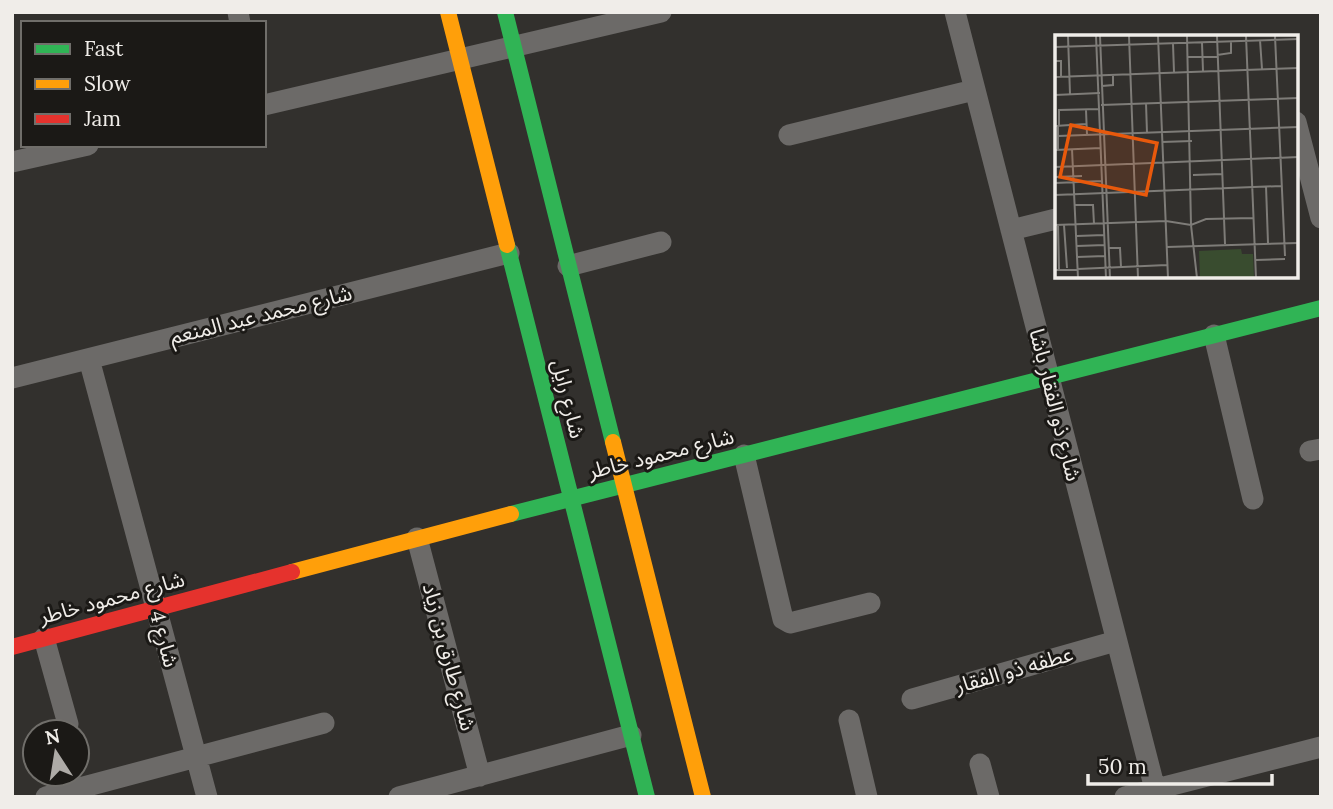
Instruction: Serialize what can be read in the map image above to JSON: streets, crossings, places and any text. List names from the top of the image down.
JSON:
{
  "streets": {
    "street": [
      "شارع محمد عبد المنعم",
      "شارع رايل",
      "شارع ذو الفقار باشا",
      "شارع محمود خاطر",
      "شارع 4",
      "شارع طارق بن زياد",
      "عطفه ذو الفقار"
    ]
  },
  "crossings": [
    ["شارع محمد عبد المنعم", "شارع رايل"],
    ["شارع محمد عبد المنعم", "شارع 4"],
    ["شارع رايل", "شارع محمود خاطر"],
    ["شارع ذو الفقار باشا", "شارع محمود خاطر"],
    ["شارع ذو الفقار باشا", "عطفه ذو الفقار"],
    ["شارع محمود خاطر", "شارع 4"],
    ["شارع محمود خاطر", "شارع طارق بن زياد"]
  ],
  "legend": ["Fast", "Slow", "Jam"],
  "scale_bar": "50 m",
  "north": "top"
}
